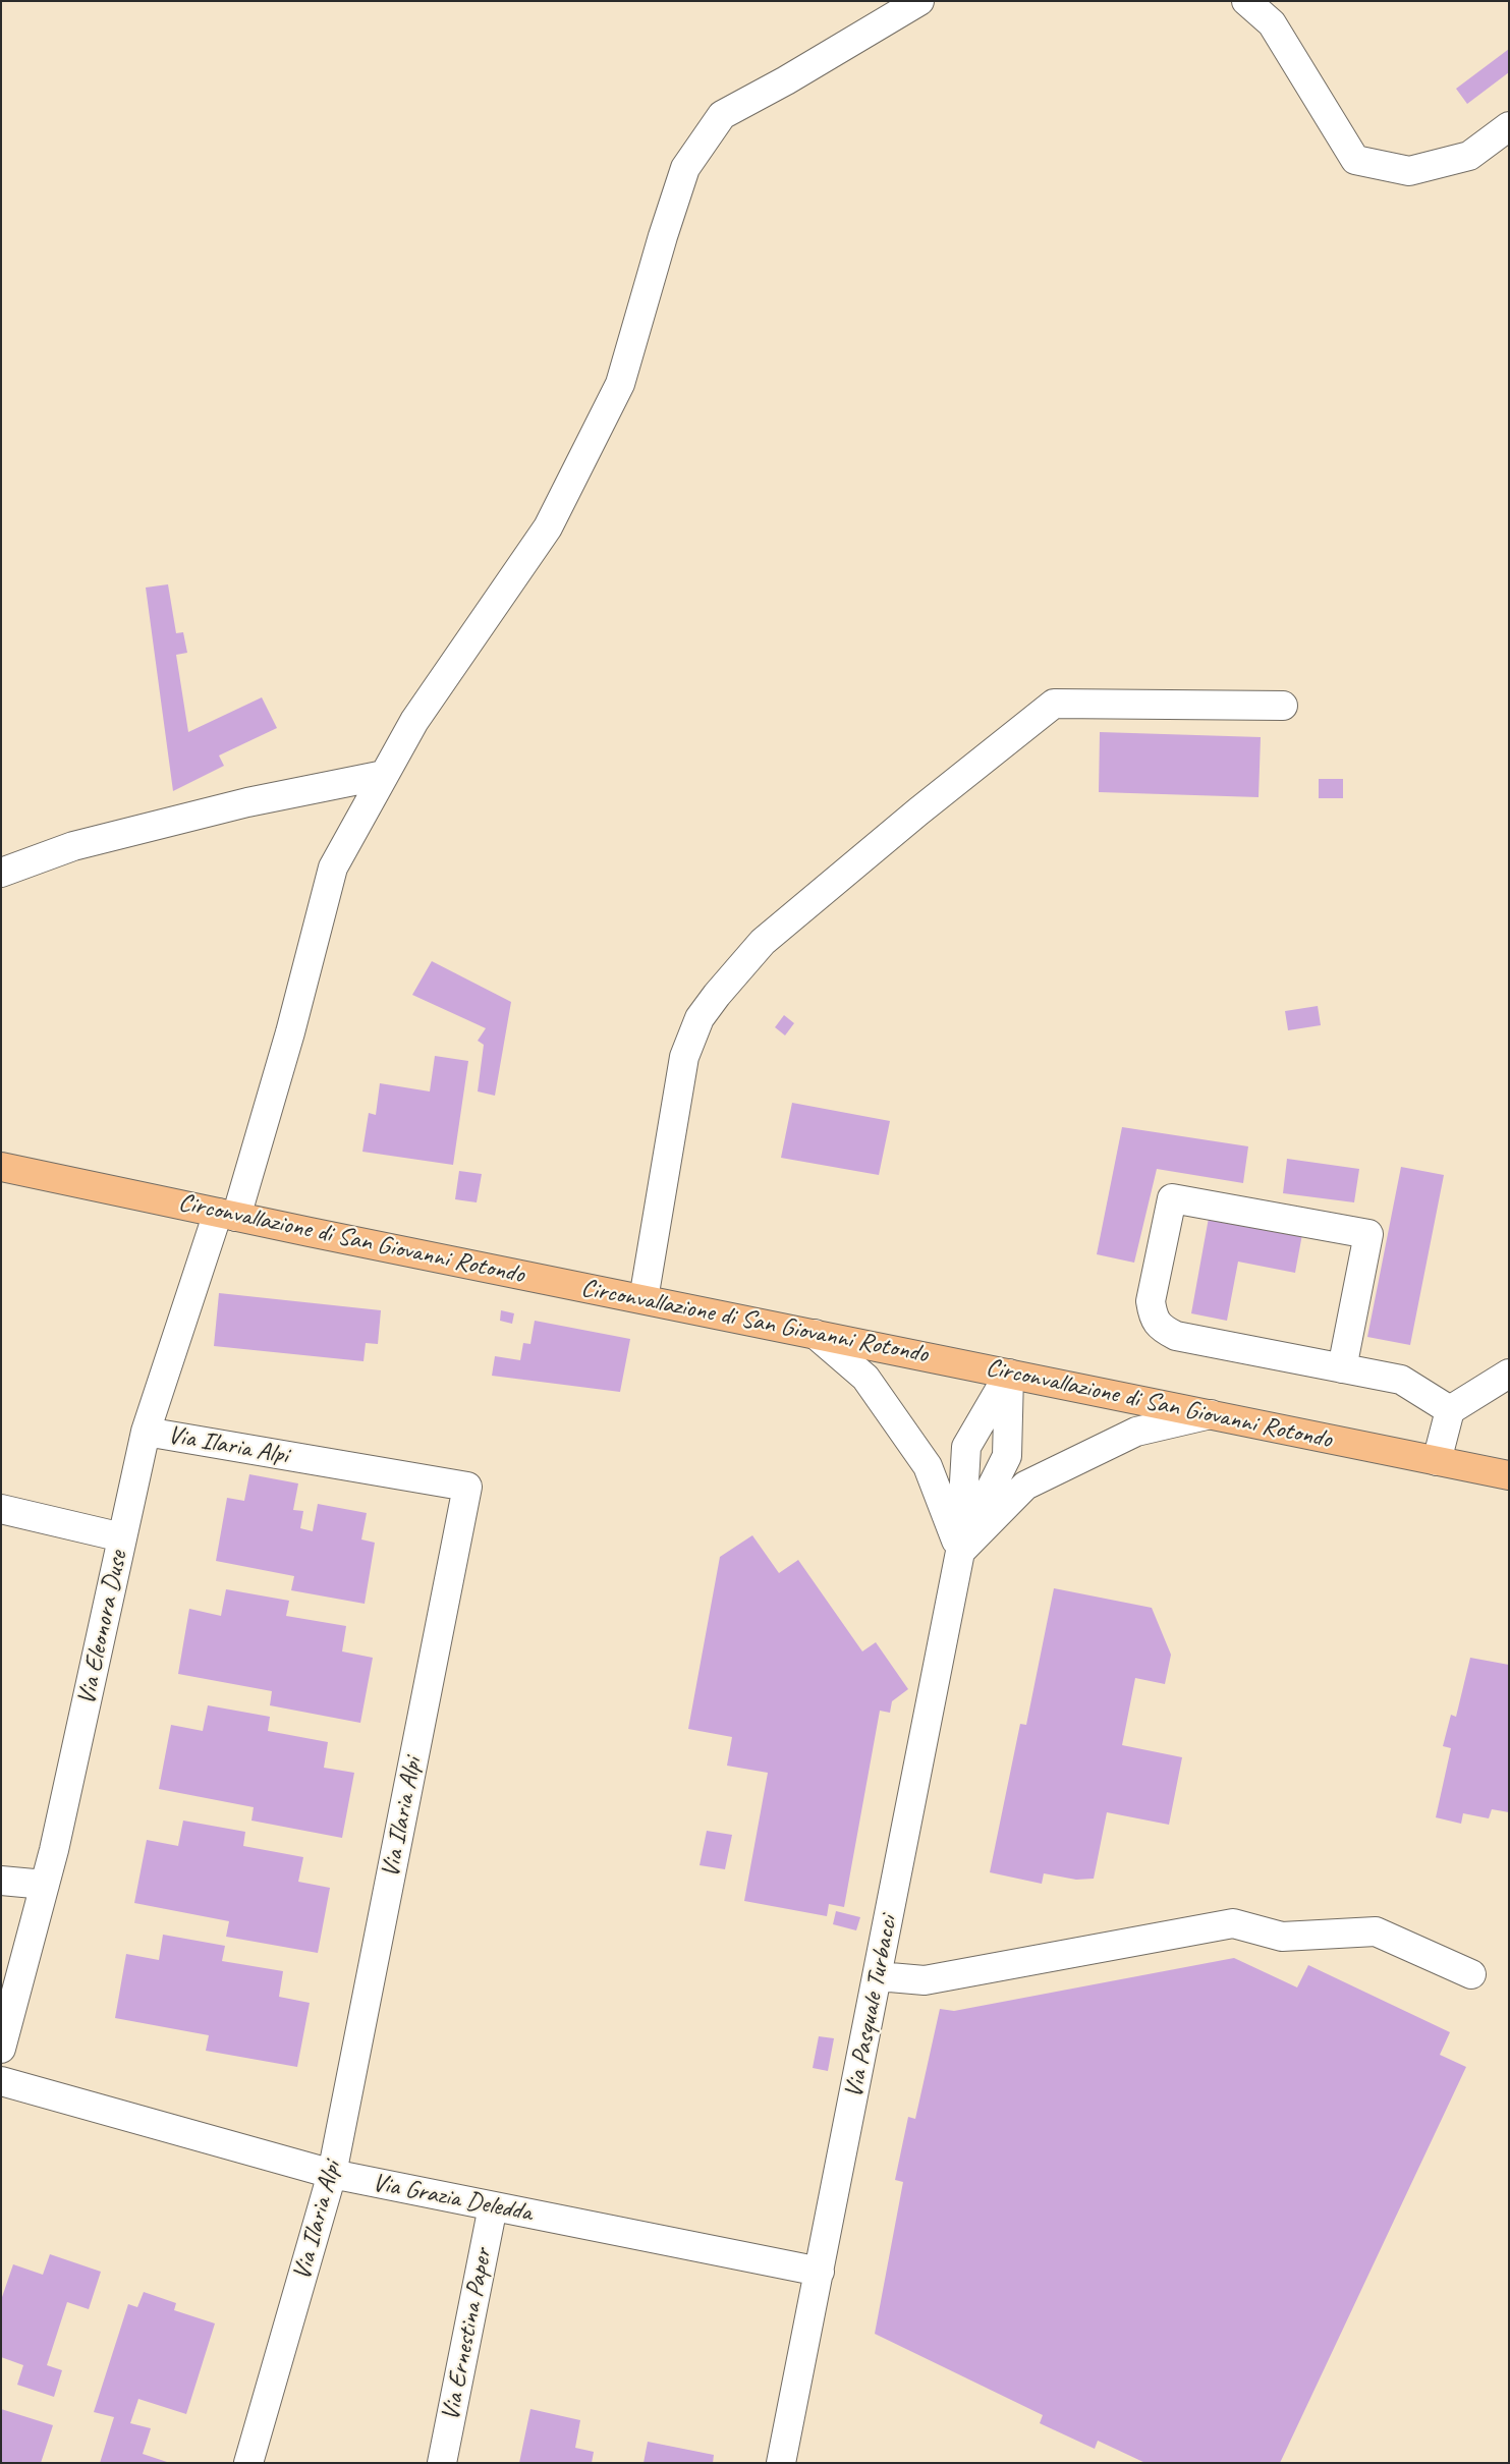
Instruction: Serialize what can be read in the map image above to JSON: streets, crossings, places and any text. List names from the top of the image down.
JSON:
{
  "streets": {
    "main road": ["Circonvallazione di San Giovanni Rotondo"],
    "street": [
      "Via Ilaria Alpi",
      "Via Eleonora Duse",
      "Via Pasquale Turbacci",
      "Via Grazia Deledda",
      "Via Ernestina Paper"
    ]
  },
  "crossings": [
    ["Circonvallazione di San Giovanni Rotondo", "Via Eleonora Duse"],
    ["Circonvallazione di San Giovanni Rotondo", "Via Pasquale Turbacci"],
    ["Via Ilaria Alpi", "Via Eleonora Duse"],
    ["Via Ilaria Alpi", "Via Grazia Deledda"],
    ["Via Pasquale Turbacci", "Via Grazia Deledda"],
    ["Via Grazia Deledda", "Via Ernestina Paper"]
  ]
}
